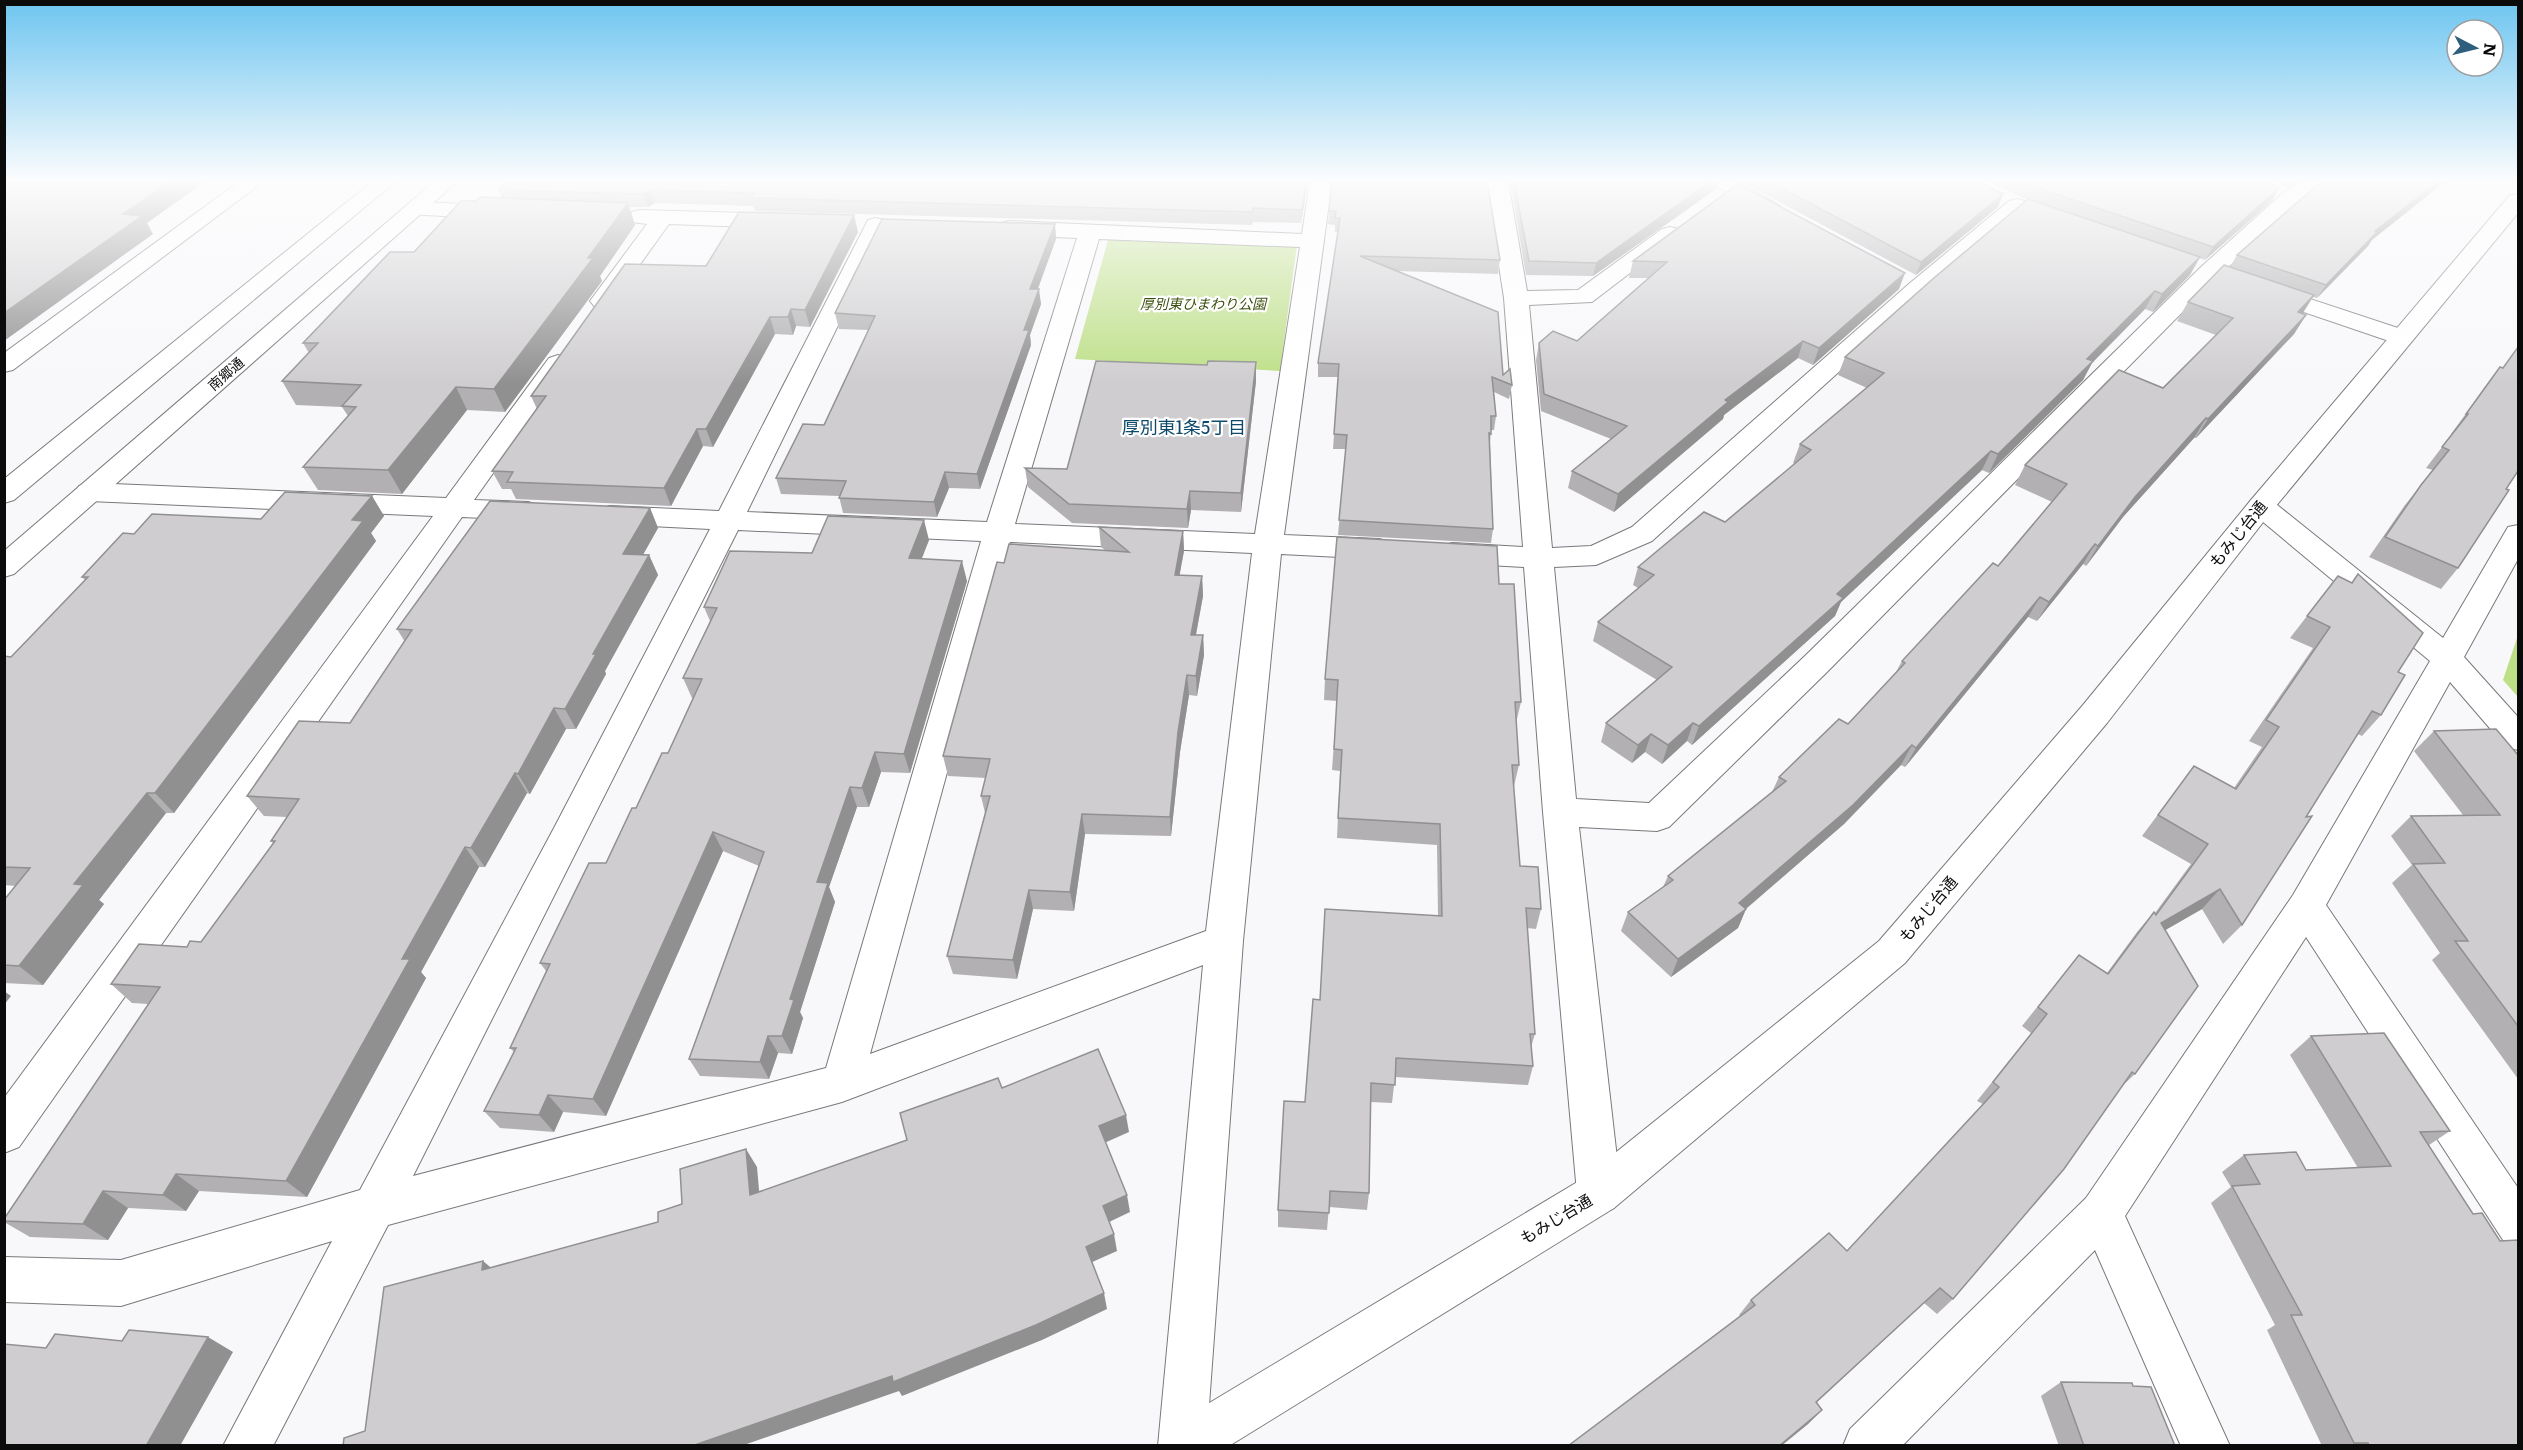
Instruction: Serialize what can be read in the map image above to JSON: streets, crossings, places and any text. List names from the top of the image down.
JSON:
{
  "streets": {
    "street": ["南郷通", "もみじ台通"]
  },
  "districts": ["厚別東1条5丁目"],
  "parks": ["厚別東ひまわり公園"],
  "north": "right"
}
